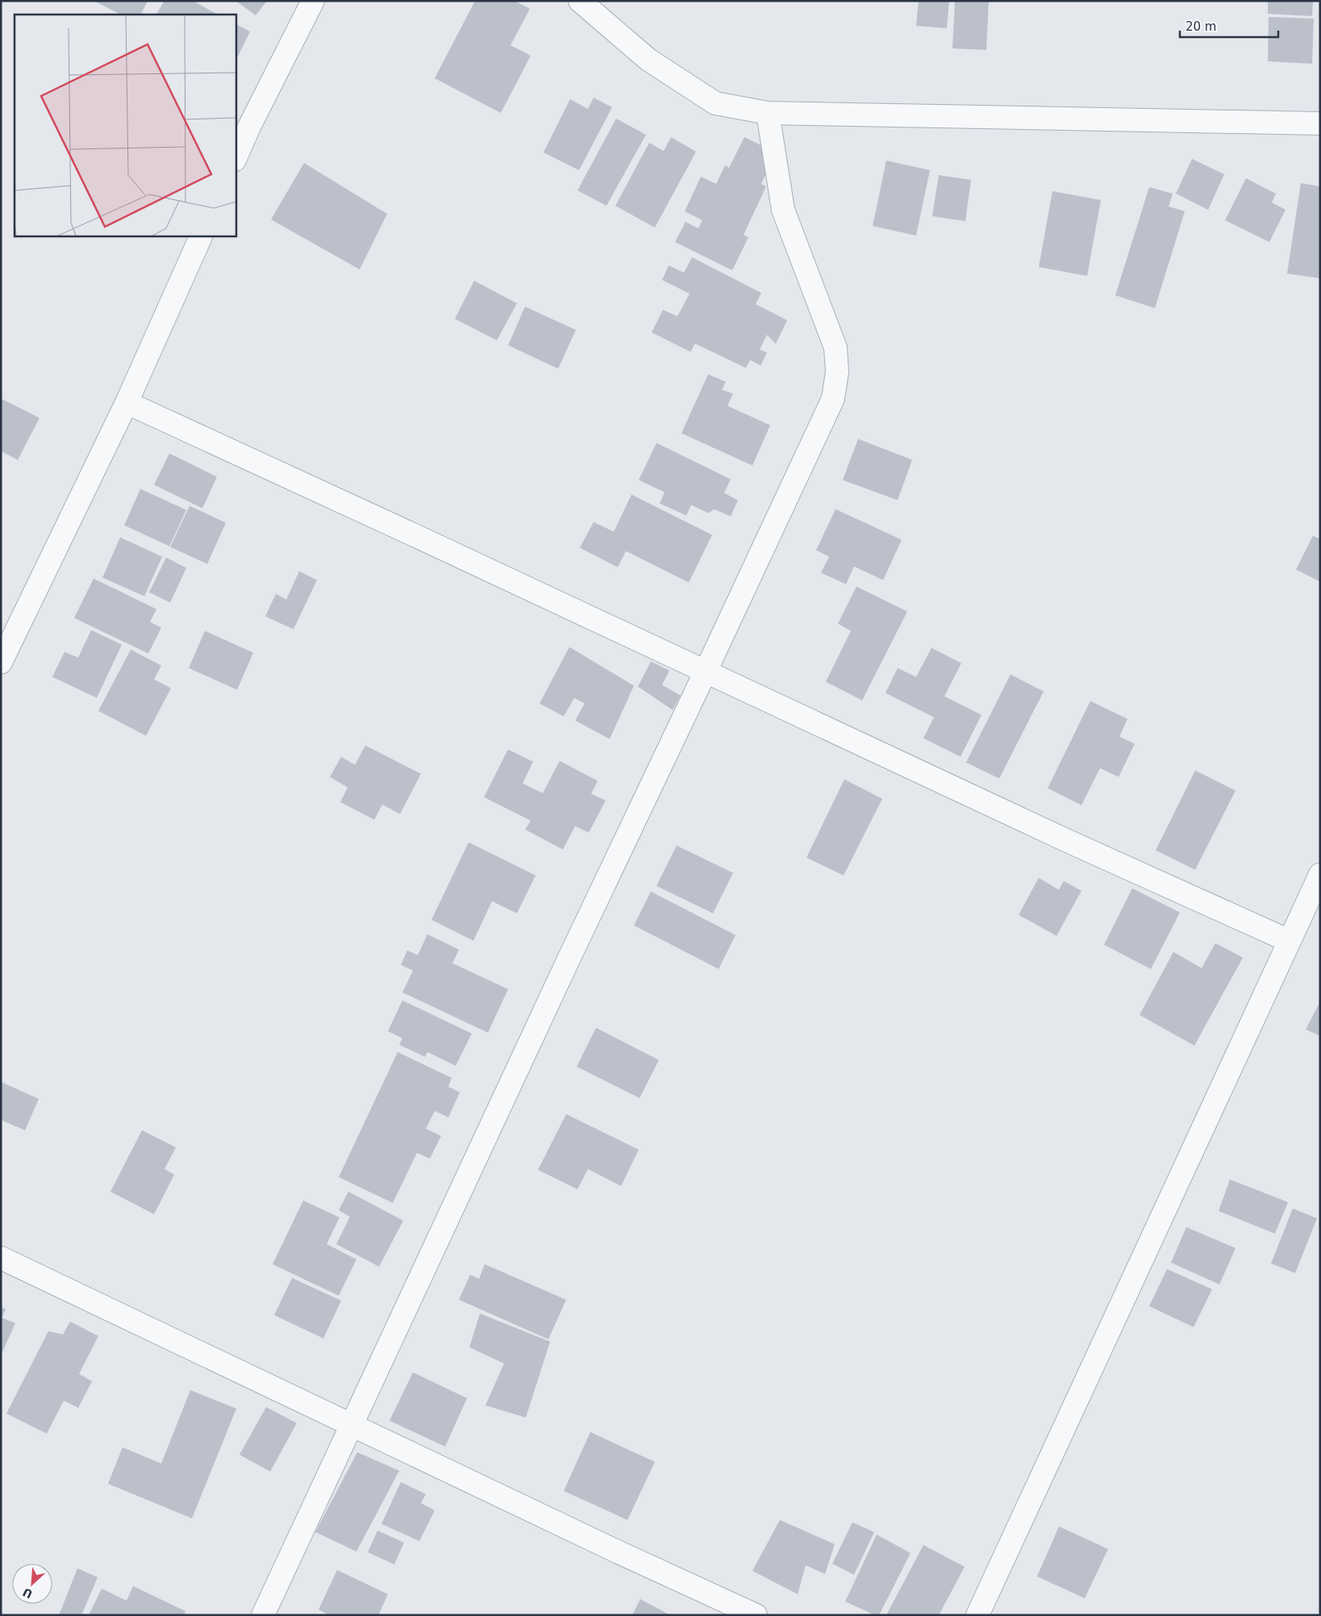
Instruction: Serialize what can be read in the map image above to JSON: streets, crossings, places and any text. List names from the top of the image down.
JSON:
{
  "scale_bar": "20 m",
  "north": "bottom left"
}
